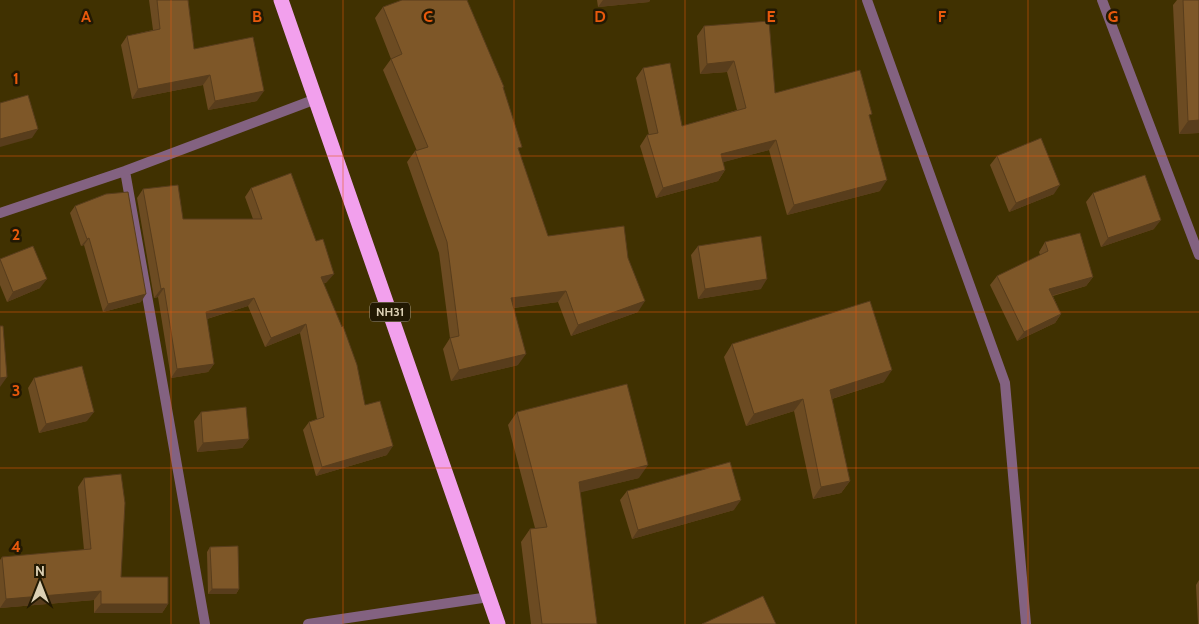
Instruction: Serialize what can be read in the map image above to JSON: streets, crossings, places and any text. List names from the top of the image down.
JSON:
{
  "streets": {
    "highway": ["NH31"]
  },
  "north": "top",
  "grid": {
    "columns": [
      "A",
      "B",
      "C",
      "D",
      "E",
      "F",
      "G"
    ],
    "rows": [
      "1",
      "2",
      "3",
      "4"
    ]
  }
}
